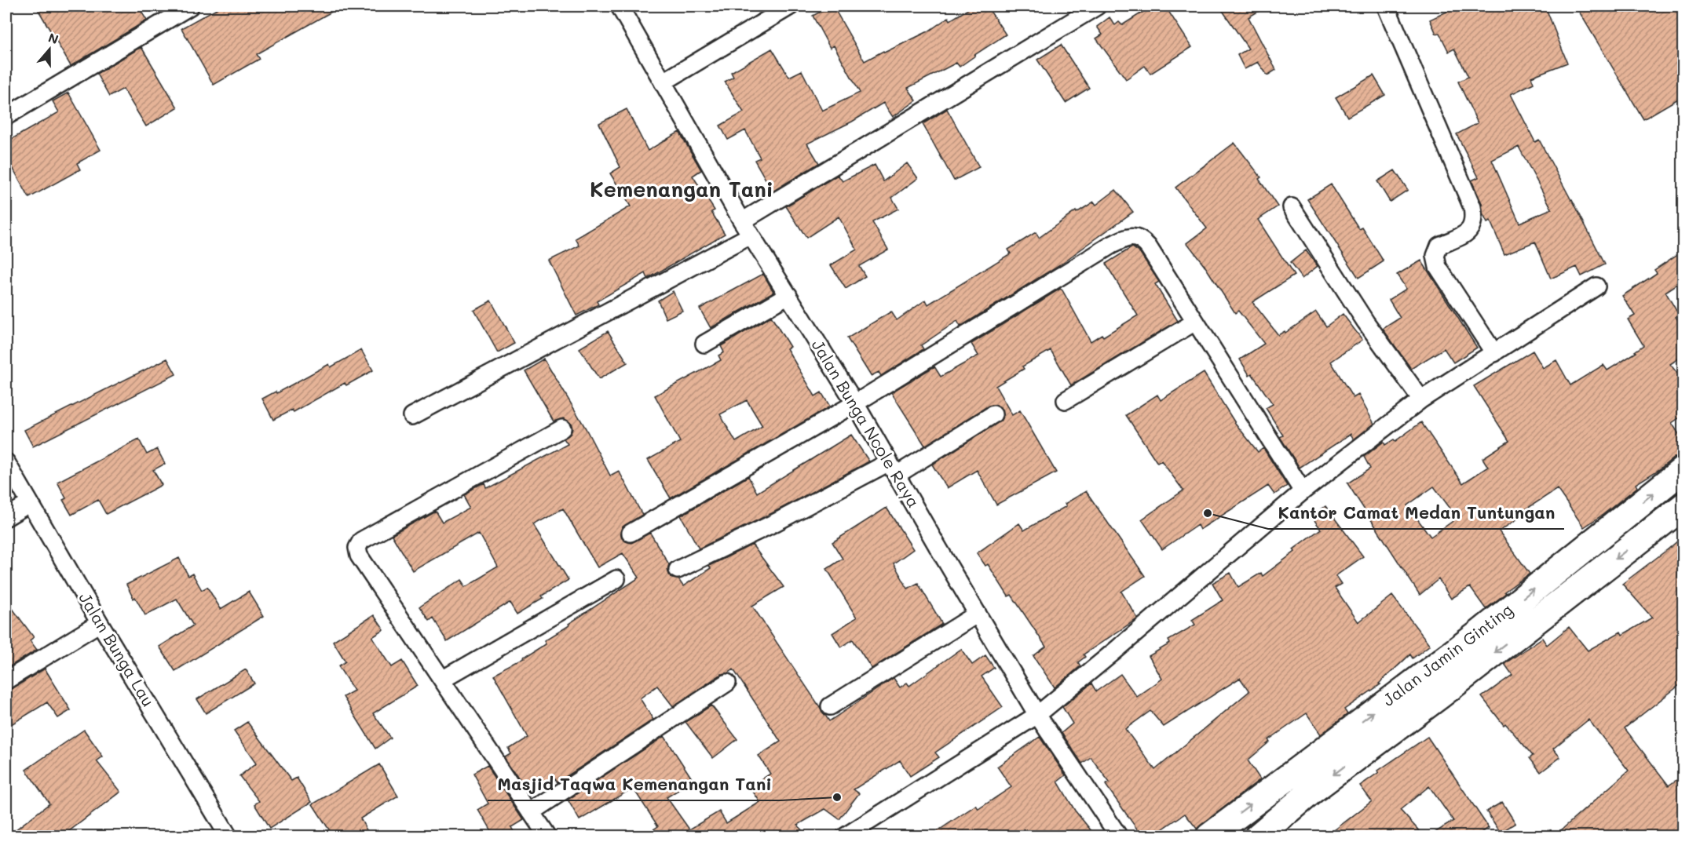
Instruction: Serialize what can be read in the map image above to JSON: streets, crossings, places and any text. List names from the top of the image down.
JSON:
{
  "streets": {
    "highway": ["Jalan Jamin Ginting"],
    "street": ["Jalan Bunga Ncole Raya", "Jalan Bunga Lau"]
  },
  "districts": ["Kemenangan Tani"],
  "places": ["Kantor Camat Medan Tuntungan", "Masjid Taqwa Kemenangan Tani"],
  "north": "top"
}
